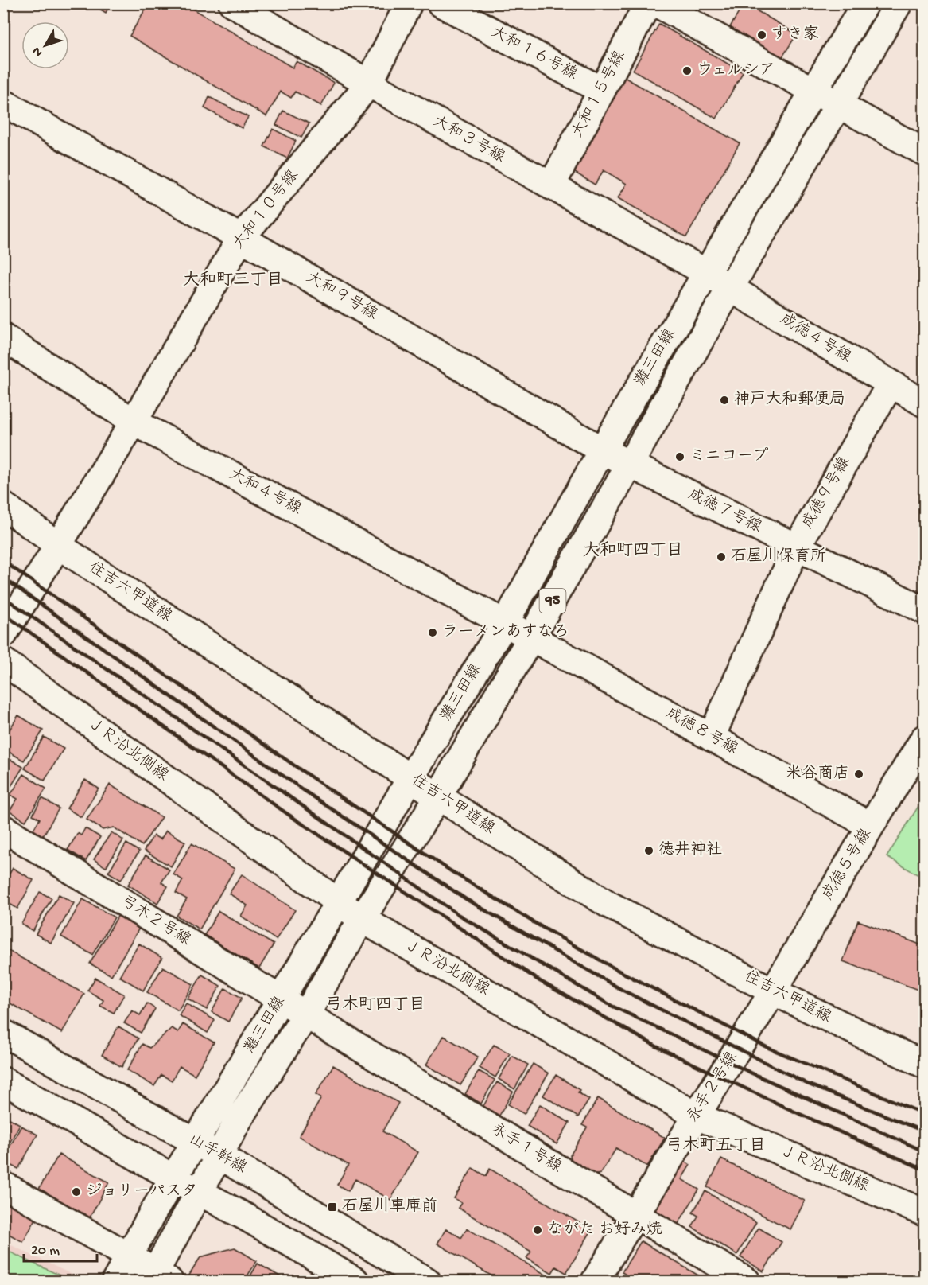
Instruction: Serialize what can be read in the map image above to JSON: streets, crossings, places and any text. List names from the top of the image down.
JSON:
{
  "streets": {
    "street": [
      "大和１６号線",
      "大和１５号線",
      "大和３号線",
      "大和１０号線",
      "大和９号線",
      "成徳４号線",
      "灘三田線",
      "大和４号線",
      "成徳９号線",
      "成徳７号線",
      "住吉六甲道線",
      "95",
      "成徳８号線",
      "ＪＲ沿北側線",
      "成徳５号線",
      "弓木２号線",
      "永手２号線",
      "永手１号線",
      "山手幹線"
    ]
  },
  "crossings": [
    ["大和１６号線", "大和１５号線"],
    ["大和１５号線", "大和３号線"],
    ["大和３号線", "大和１０号線"],
    ["大和３号線", "成徳４号線"],
    ["大和３号線", "灘三田線"],
    ["大和１０号線", "大和９号線"],
    ["大和１０号線", "大和４号線"],
    ["大和１０号線", "住吉六甲道線"],
    ["大和９号線", "灘三田線"],
    ["大和９号線", "成徳７号線"],
    ["成徳４号線", "灘三田線"],
    ["成徳４号線", "成徳９号線"],
    ["灘三田線", "大和４号線"],
    ["灘三田線", "成徳７号線"],
    ["灘三田線", "住吉六甲道線"],
    ["灘三田線", "成徳８号線"],
    ["灘三田線", "ＪＲ沿北側線"],
    ["灘三田線", "弓木２号線"],
    ["灘三田線", "永手１号線"],
    ["灘三田線", "山手幹線"],
    ["大和４号線", "成徳８号線"],
    ["成徳９号線", "成徳７号線"],
    ["成徳９号線", "成徳８号線"],
    ["住吉六甲道線", "成徳５号線"],
    ["住吉六甲道線", "永手２号線"],
    ["成徳８号線", "成徳５号線"],
    ["ＪＲ沿北側線", "永手２号線"],
    ["成徳５号線", "永手２号線"],
    ["弓木２号線", "永手１号線"],
    ["永手２号線", "永手１号線"]
  ],
  "districts": [
    "大和町三丁目",
    "大和町四丁目",
    "弓木町四丁目",
    "弓木町五丁目"
  ],
  "places": {
    "other": [
      "すき家",
      "ウェルシア",
      "神戸大和郵便局",
      "ミニコープ",
      "石屋川保育所",
      "ラーメンあすなろ",
      "米谷商店",
      "徳井神社",
      "ジョリーパスタ",
      "ながた お好み焼"
    ],
    "transit": ["石屋川車庫前"]
  },
  "scale_bar": "20 m",
  "north": "bottom left"
}
